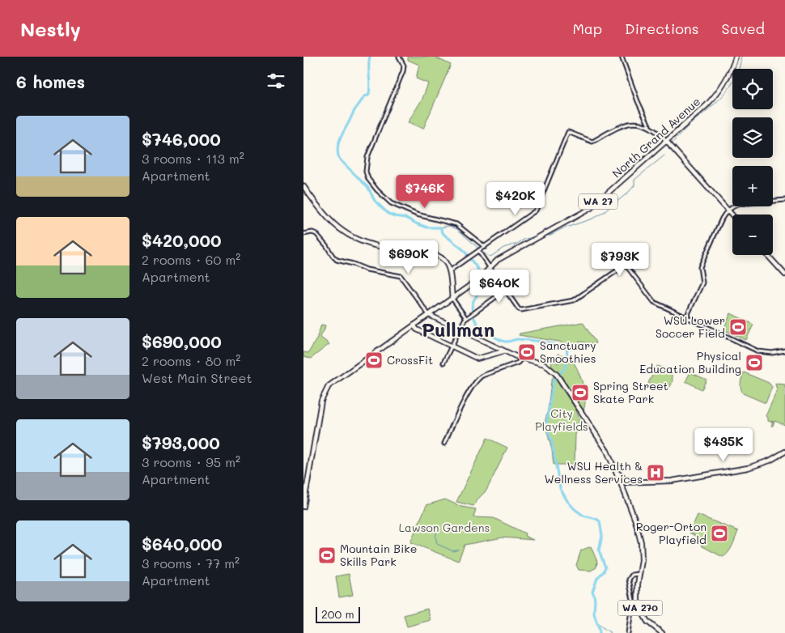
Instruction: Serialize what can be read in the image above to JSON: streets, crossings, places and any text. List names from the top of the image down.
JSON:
{
  "streets": {
    "main road": ["North Grand Avenue", "WA 27", "WA 270"]
  },
  "crossings": [
    ["North Grand Avenue", "WA 27"]
  ],
  "districts": ["Pullman"],
  "parks": ["City Playfields", "Lawson Gardens"],
  "places": {
    "sports": [
      "WSU Lower Soccer Field",
      "Sanctuary Smoothies",
      "CrossFit",
      "Physical Education Building",
      "Spring Street Skate Park",
      "Roger-Orton Playfield",
      "Mountain Bike Skills Park"
    ],
    "hospital": ["WSU Health & Wellness Services"]
  },
  "scale_bar": "200 m",
  "page": {
    "header": "Nestly",
    "nav": ["Map", "Directions", "Saved"],
    "heading": "6 homes",
    "map_buttons": ["+", "−"],
    "list": [
      {
        "name": "$746,000",
        "note": "3 rooms · 113 m² · Apartment"
      },
      {
        "name": "$420,000",
        "note": "2 rooms · 60 m² · Apartment"
      },
      {
        "name": "$690,000",
        "note": "2 rooms · 80 m² · West Main Street"
      },
      {
        "name": "$793,000",
        "note": "3 rooms · 95 m² · Apartment"
      },
      {
        "name": "$640,000",
        "note": "3 rooms · 77 m² · Apartment"
      }
    ],
    "price": [
      "$746K",
      "$420K",
      "$690K",
      "$793K",
      "$640K",
      "$435K"
    ],
    "scale": "200 m"
  }
}
